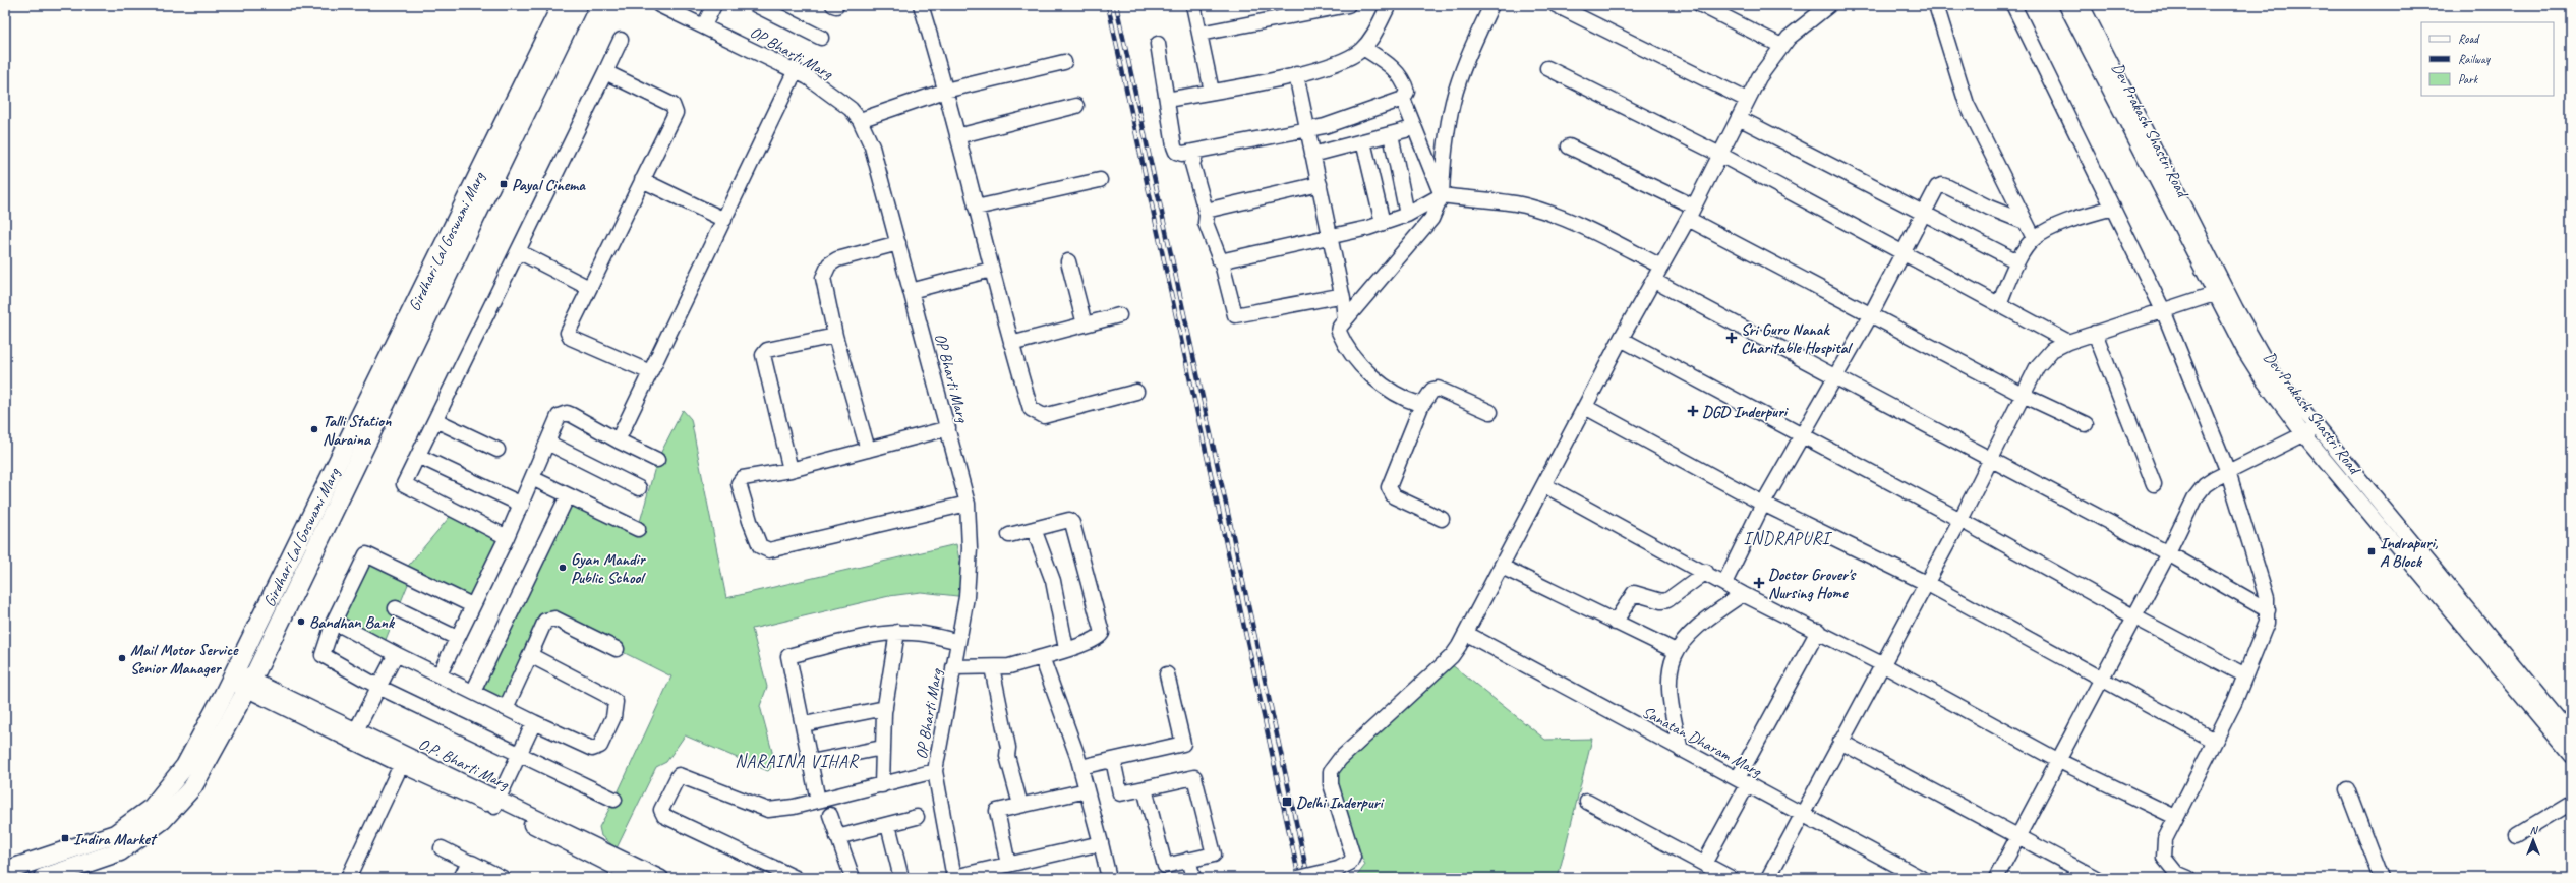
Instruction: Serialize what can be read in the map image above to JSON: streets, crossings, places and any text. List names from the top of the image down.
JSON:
{
  "streets": {
    "main road": ["Girdhari Lal Goswami Marg"],
    "street": [
      "OP Bharti Marg",
      "Dev Prakash Shastri Road",
      "Sanatan Dharam Marg",
      "O.P. Bharti Marg"
    ]
  },
  "crossings": [
    ["Girdhari Lal Goswami Marg", "O.P. Bharti Marg"]
  ],
  "districts": ["INDRAPURI", "NARAINA VIHAR"],
  "places": {
    "transit": [
      "Payal Cinema",
      "Indrapuri, A Block",
      "Delhi Inderpuri",
      "Indira Market"
    ],
    "health": ["Sri Guru Nanak Charitable Hospital", "DGD Inderpuri", "Doctor Grover's Nursing Home"],
    "other": [
      "Talli Station Naraina",
      "Gyan Mandir Public School",
      "Bandhan Bank",
      "Mail Motor Service Senior Manager"
    ]
  },
  "legend": ["Road", "Railway", "Park"],
  "north": "top"
}
